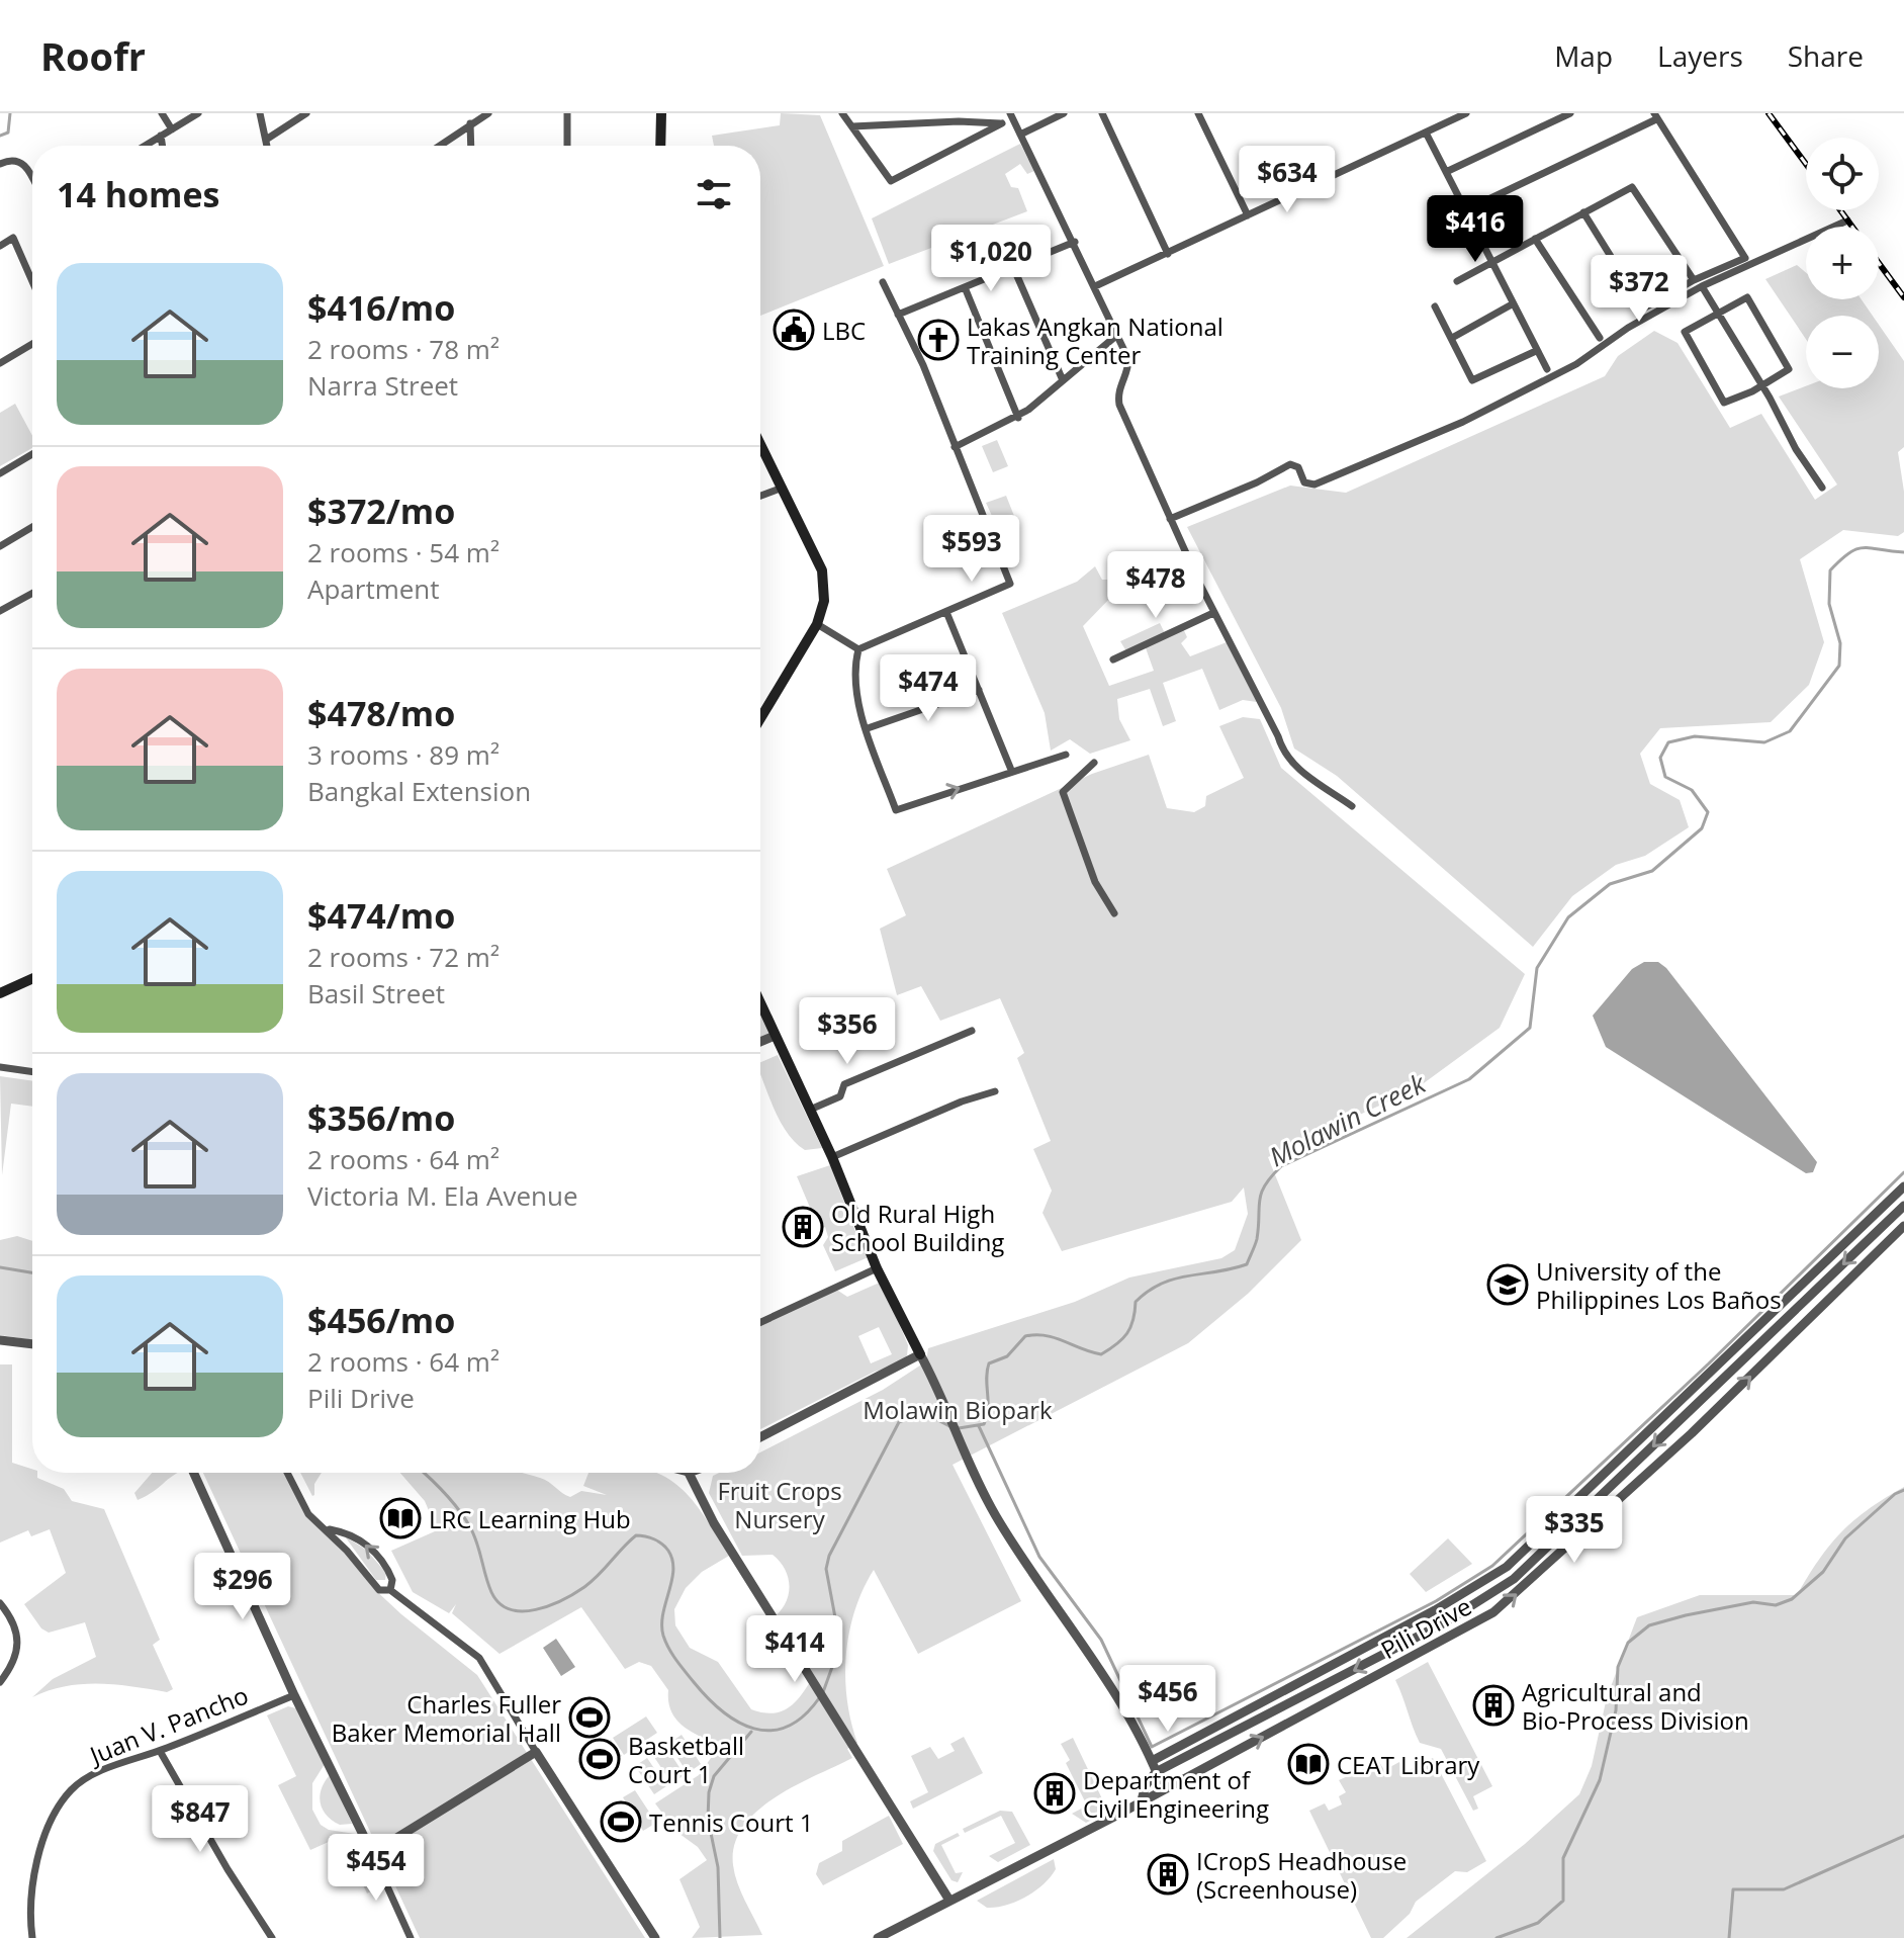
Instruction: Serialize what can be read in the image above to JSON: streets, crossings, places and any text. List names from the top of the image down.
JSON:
{
  "streets": {
    "street": ["Pili Drive", "Juan V. Pancho"]
  },
  "water": ["Molawin Creek"],
  "parks": ["Molawin Biopark", "Fruit Crops Nursery"],
  "places": {
    "public building": ["LBC"],
    "church": ["Lakas Angkan National Training Center"],
    "building": [
      "Old Rural High School Building",
      "Agricultural and Bio-Process Division",
      "Department of Civil Engineering",
      "ICropS Headhouse (Screenhouse)"
    ],
    "school or university": ["University of the Philippines Los Baños"],
    "library": ["LRC Learning Hub", "CEAT Library"],
    "sports": ["Charles Fuller Baker Memorial Hall", "Basketball Court 1", "Tennis Court 1"]
  },
  "page": {
    "header": "Roofr",
    "nav": ["Map", "Layers", "Share"],
    "map_buttons": ["+", "−"],
    "price": [
      "$634",
      "$416",
      "$1,020",
      "$372",
      "$593",
      "$478",
      "$474",
      "$356",
      "$335",
      "$296",
      "$414",
      "$456",
      "$847",
      "$454"
    ],
    "heading": "14 homes",
    "list": [
      {
        "name": "$416/mo",
        "note": "2 rooms · 78 m² · Narra Street"
      },
      {
        "name": "$372/mo",
        "note": "2 rooms · 54 m² · Apartment"
      },
      {
        "name": "$478/mo",
        "note": "3 rooms · 89 m² · Bangkal Extension"
      },
      {
        "name": "$474/mo",
        "note": "2 rooms · 72 m² · Basil Street"
      },
      {
        "name": "$356/mo",
        "note": "2 rooms · 64 m² · Victoria M. Ela Avenue"
      },
      {
        "name": "$456/mo",
        "note": "2 rooms · 64 m² · Pili Drive"
      }
    ]
  }
}
